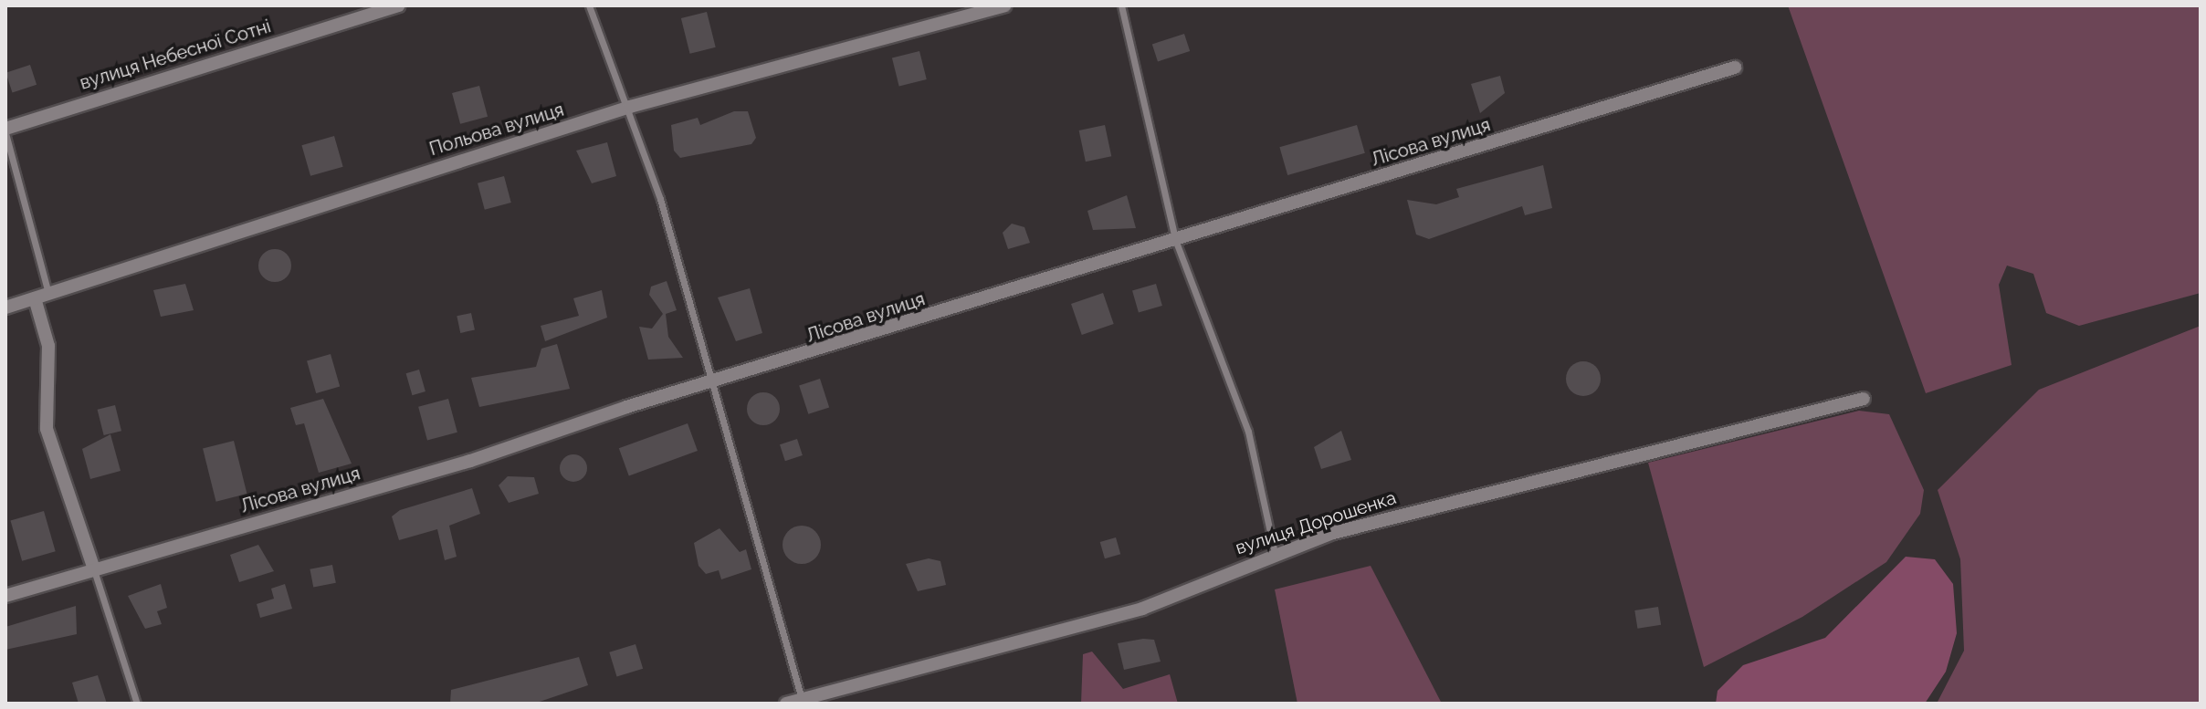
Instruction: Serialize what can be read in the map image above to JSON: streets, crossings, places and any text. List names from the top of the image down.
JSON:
{
  "streets": {
    "street": [
      "вулиця Небесної Сотні",
      "Польова вулиця",
      "Лісова вулиця",
      "вулиця Дорошенка"
    ]
  }
}
